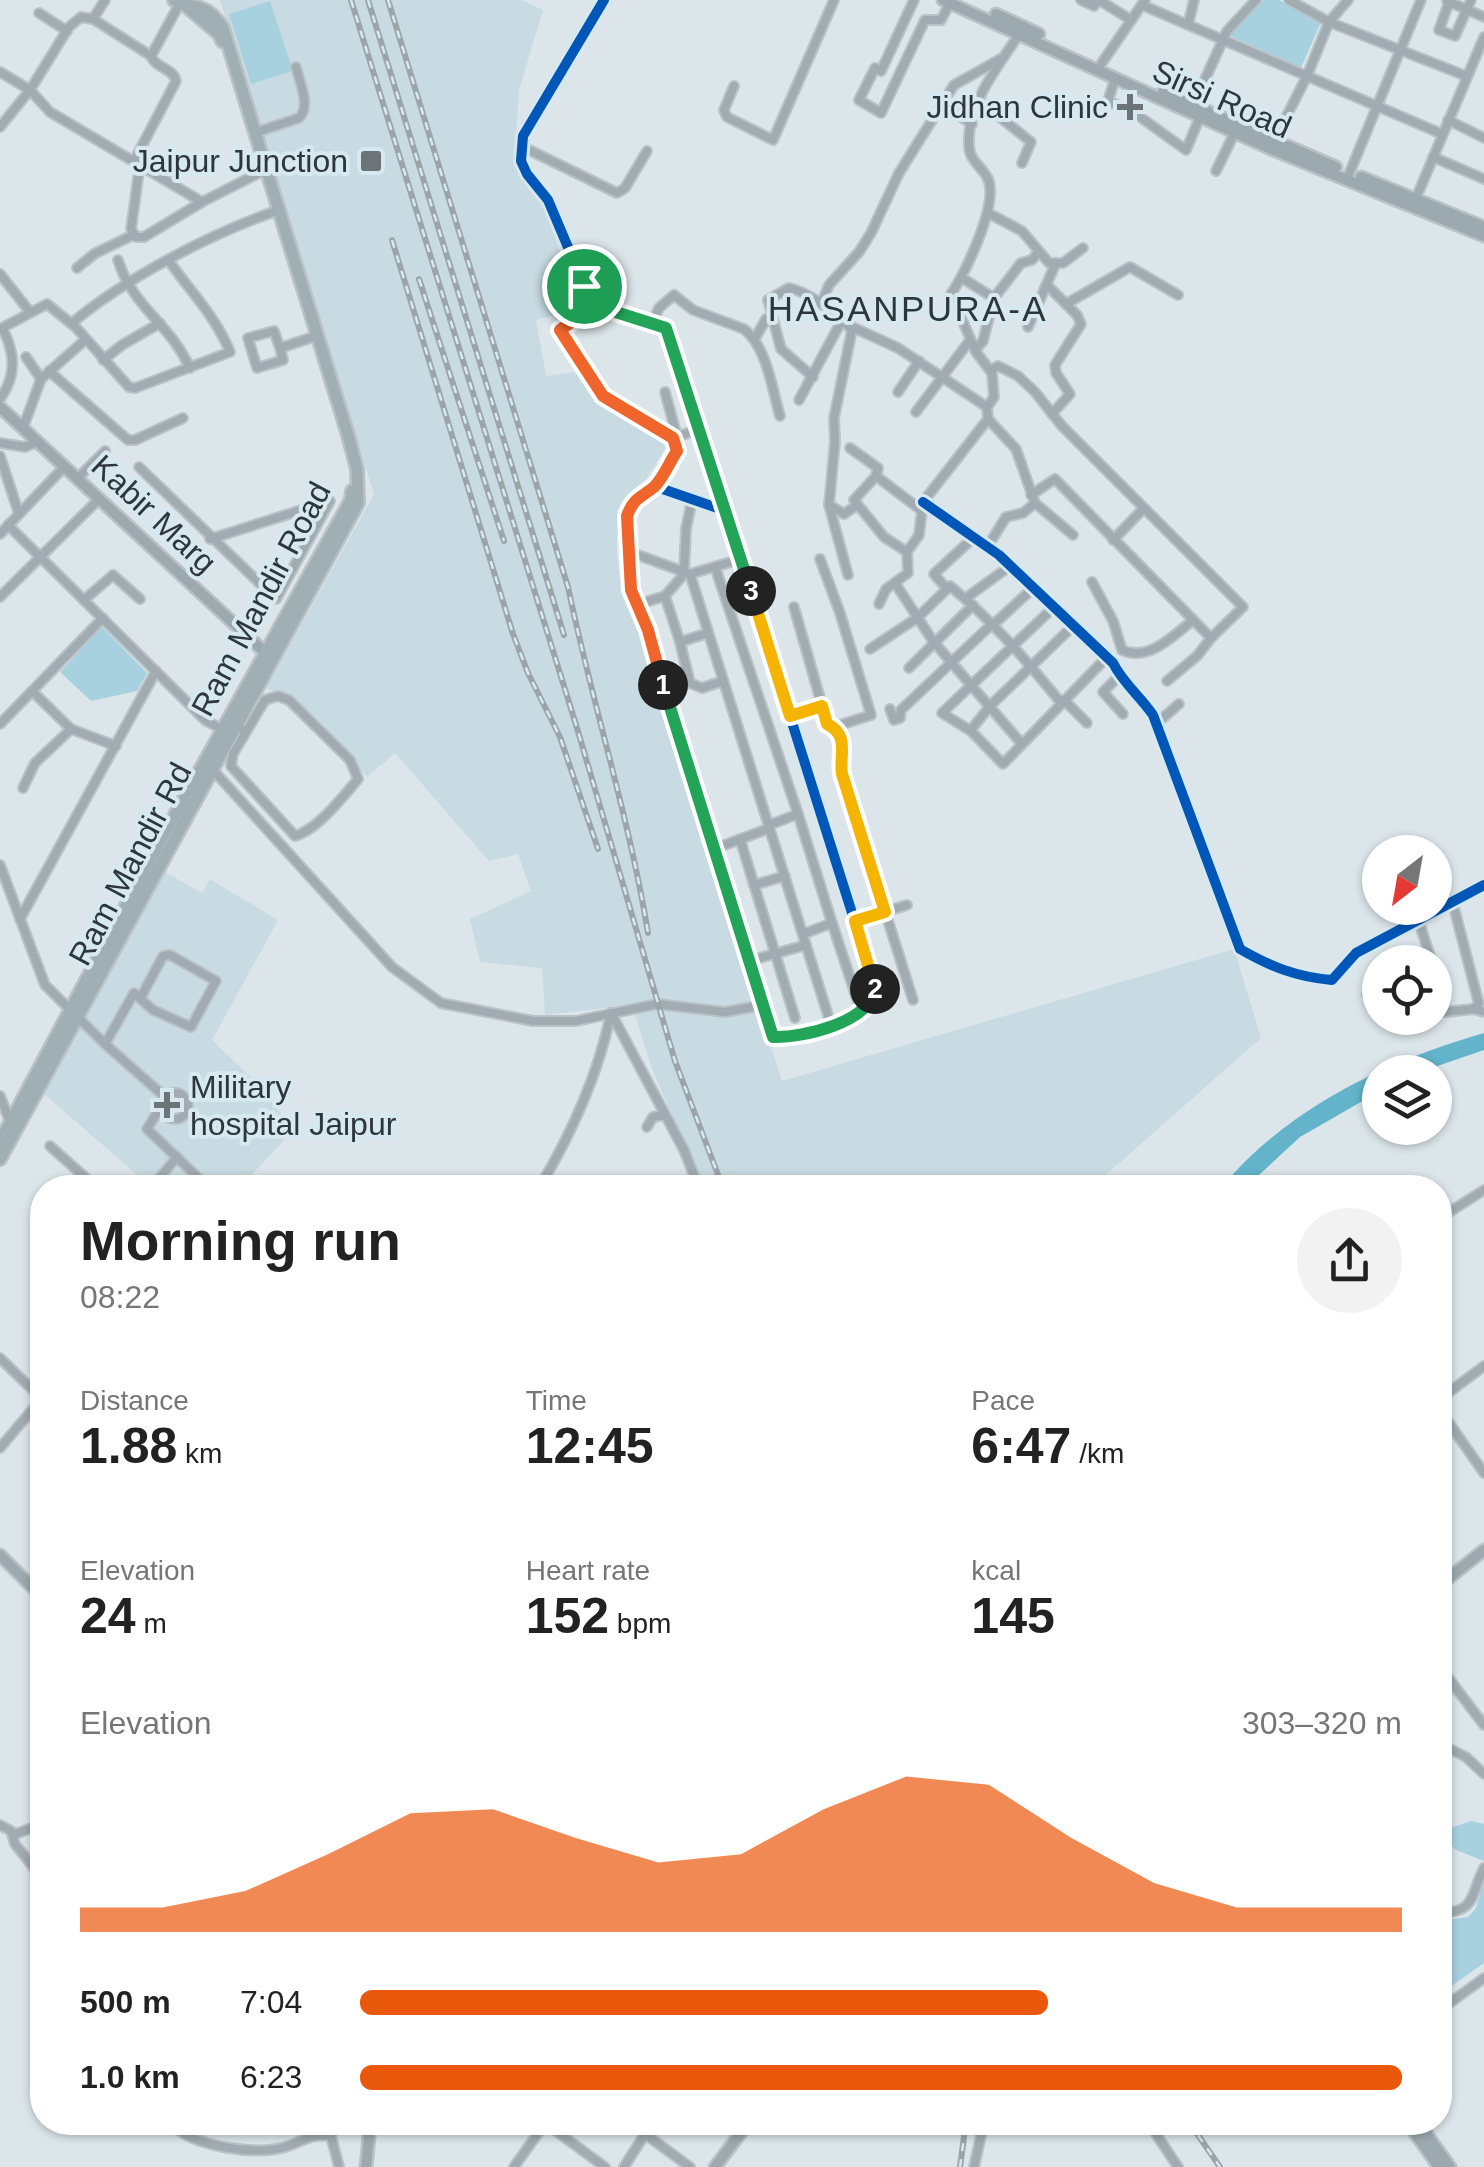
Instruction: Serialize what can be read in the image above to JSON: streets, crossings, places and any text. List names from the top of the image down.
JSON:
{
  "streets": {
    "main road": ["Ram Mandir Road", "Ram Mandir Rd"],
    "street": ["Sirsi Road", "Kabir Marg"]
  },
  "crossings": [
    ["Kabir Marg", "Ram Mandir Road"],
    ["Kabir Marg", "Ram Mandir Rd"],
    ["Ram Mandir Road", "Ram Mandir Rd"]
  ],
  "districts": ["HASANPURA-A"],
  "places": {
    "health": ["Jidhan Clinic", "Military hospital Jaipur"],
    "transit": ["Jaipur Junction"]
  },
  "north": "bottom left",
  "page": {
    "pins": ["3", "1", "2"],
    "heading": ["Morning run", "08:22"],
    "stats": [
      ["Distance", "1.88 km"],
      ["Time", "12:45"],
      ["Pace", "6:47 /km"],
      ["Elevation", "24 m"],
      ["Heart rate", "152 bpm"],
      ["kcal", "145"]
    ],
    "chart": ["Elevation", "303–320 m"],
    "list": [
      {
        "name": "500 m",
        "note": "7:04"
      },
      {
        "name": "1.0 km",
        "note": "6:23"
      }
    ]
  }
}
